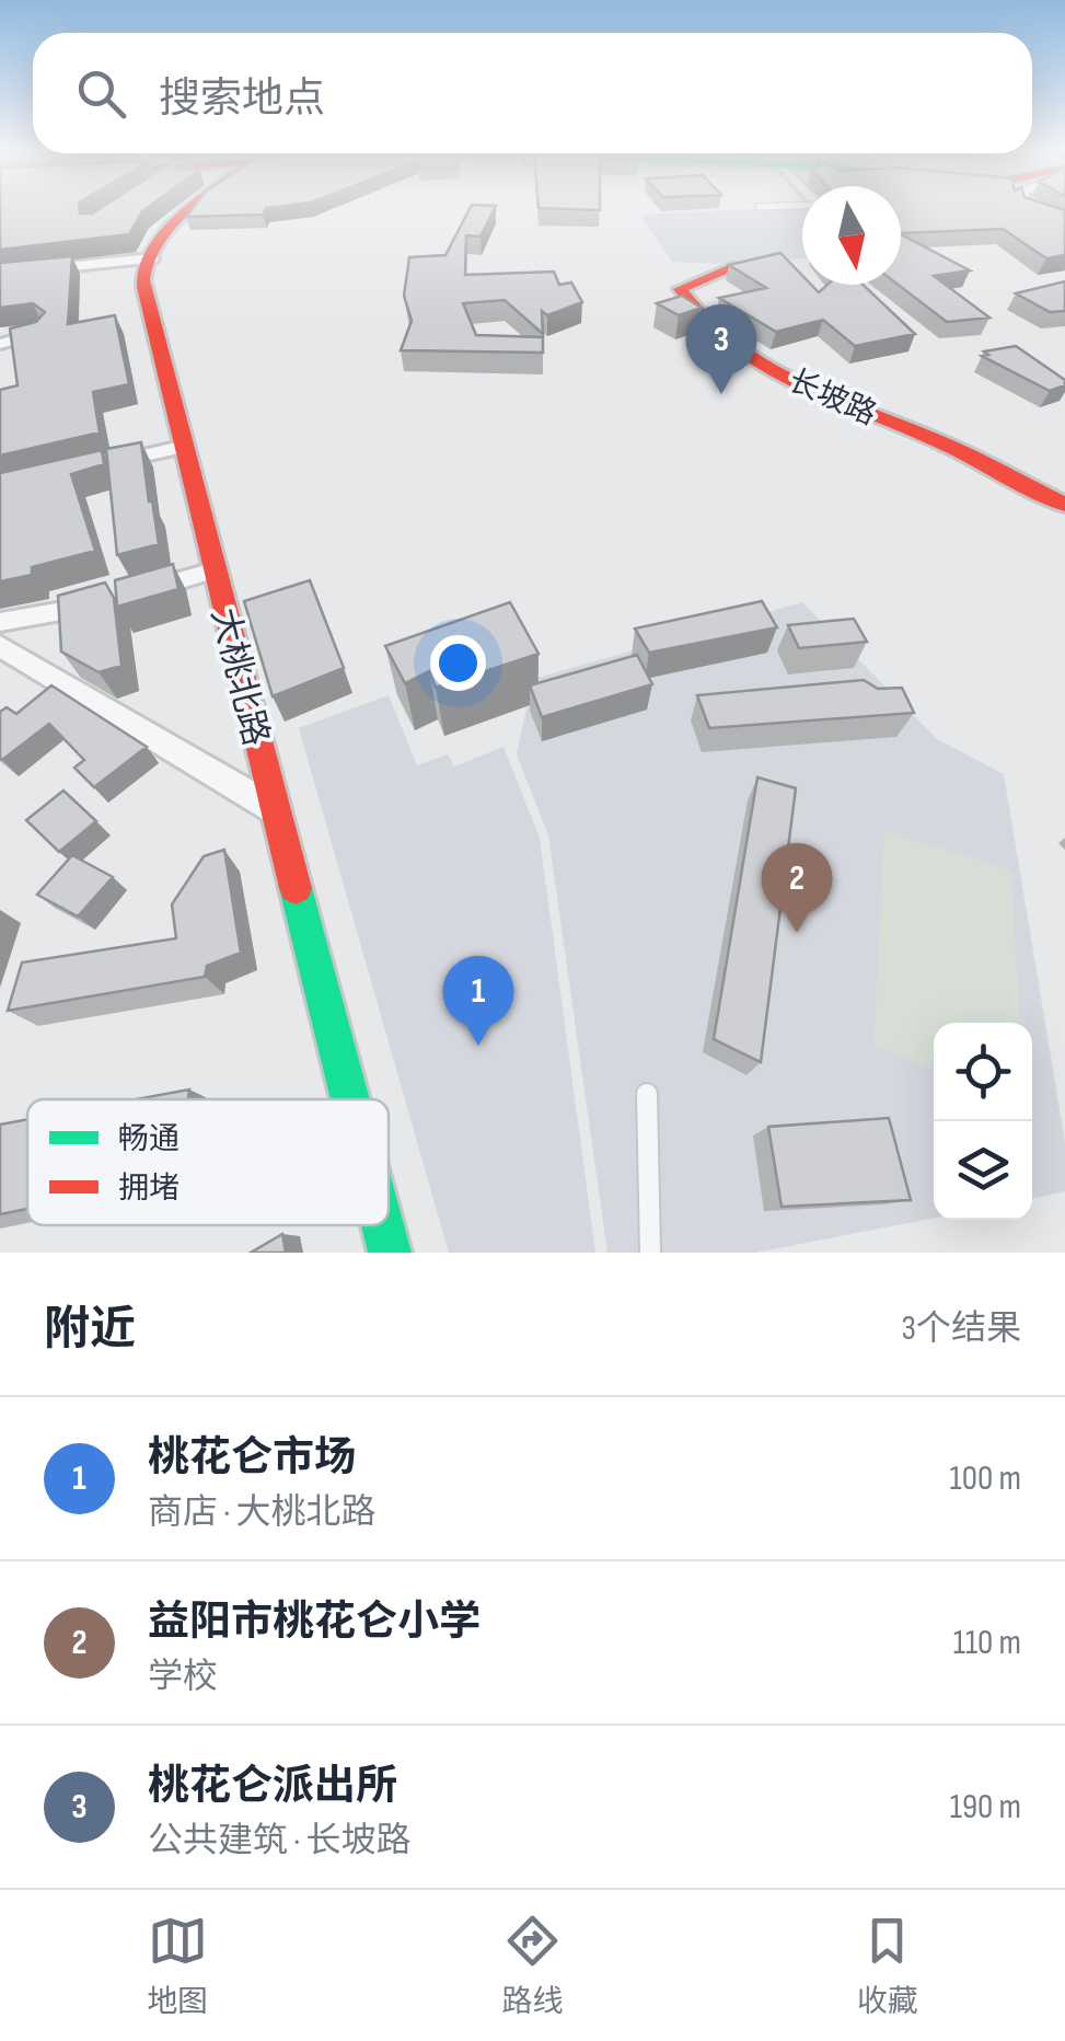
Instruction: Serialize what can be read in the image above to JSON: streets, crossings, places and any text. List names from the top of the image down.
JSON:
{
  "streets": {
    "street": ["长坡路", "大桃北路"]
  },
  "legend": ["畅通", "拥堵"],
  "north": "bottom",
  "page": {
    "search": "搜索地点",
    "pins": ["3", "2", "1"],
    "heading": ["附近", "3个结果"],
    "list": [
      {
        "mark": "1",
        "name": "桃花仑市场",
        "note": "商店 · 大桃北路",
        "value": "100 m"
      },
      {
        "mark": "2",
        "name": "益阳市桃花仑小学",
        "note": "学校",
        "value": "110 m"
      },
      {
        "mark": "3",
        "name": "桃花仑派出所",
        "note": "公共建筑 · 长坡路",
        "value": "190 m"
      }
    ],
    "nav": ["地图", "路线", "收藏"]
  }
}
